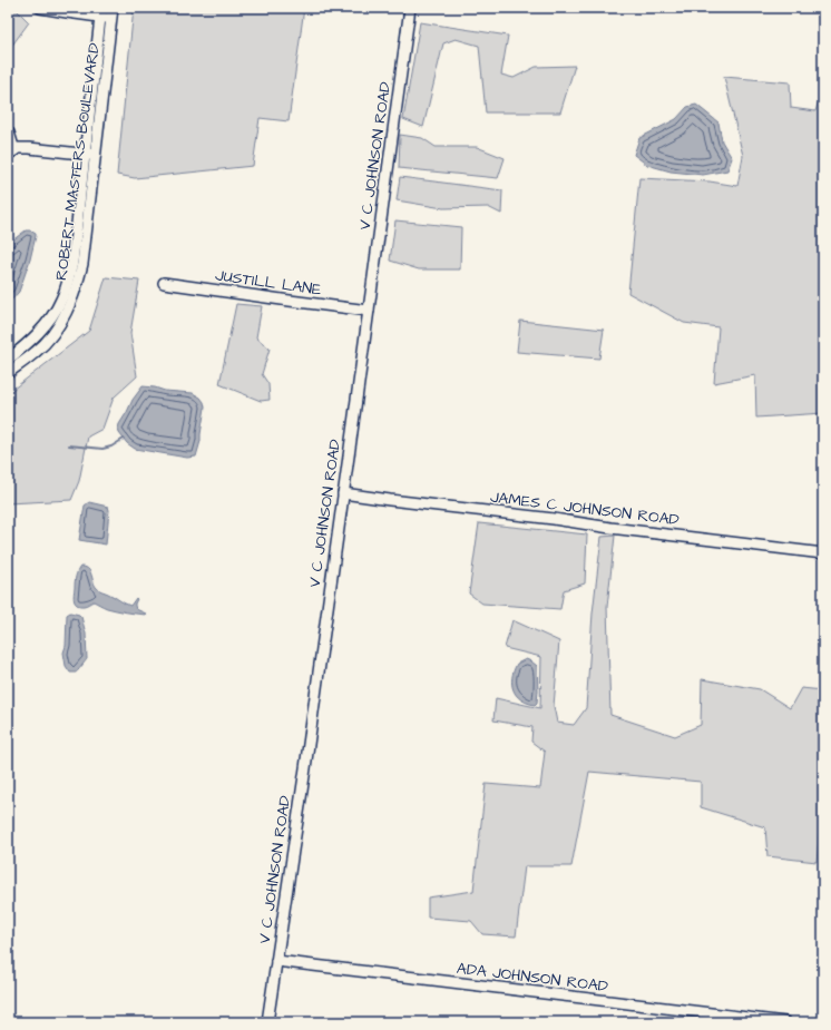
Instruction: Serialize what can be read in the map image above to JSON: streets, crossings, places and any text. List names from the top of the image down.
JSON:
{
  "streets": {
    "street": [
      "V C JOHNSON ROAD",
      "ROBERT MASTERS BOULEVARD",
      "JUSTILL LANE",
      "JAMES C JOHNSON ROAD",
      "ADA JOHNSON ROAD"
    ]
  },
  "crossings": [
    ["V C JOHNSON ROAD", "JUSTILL LANE"],
    ["V C JOHNSON ROAD", "JAMES C JOHNSON ROAD"],
    ["V C JOHNSON ROAD", "ADA JOHNSON ROAD"]
  ]
}
